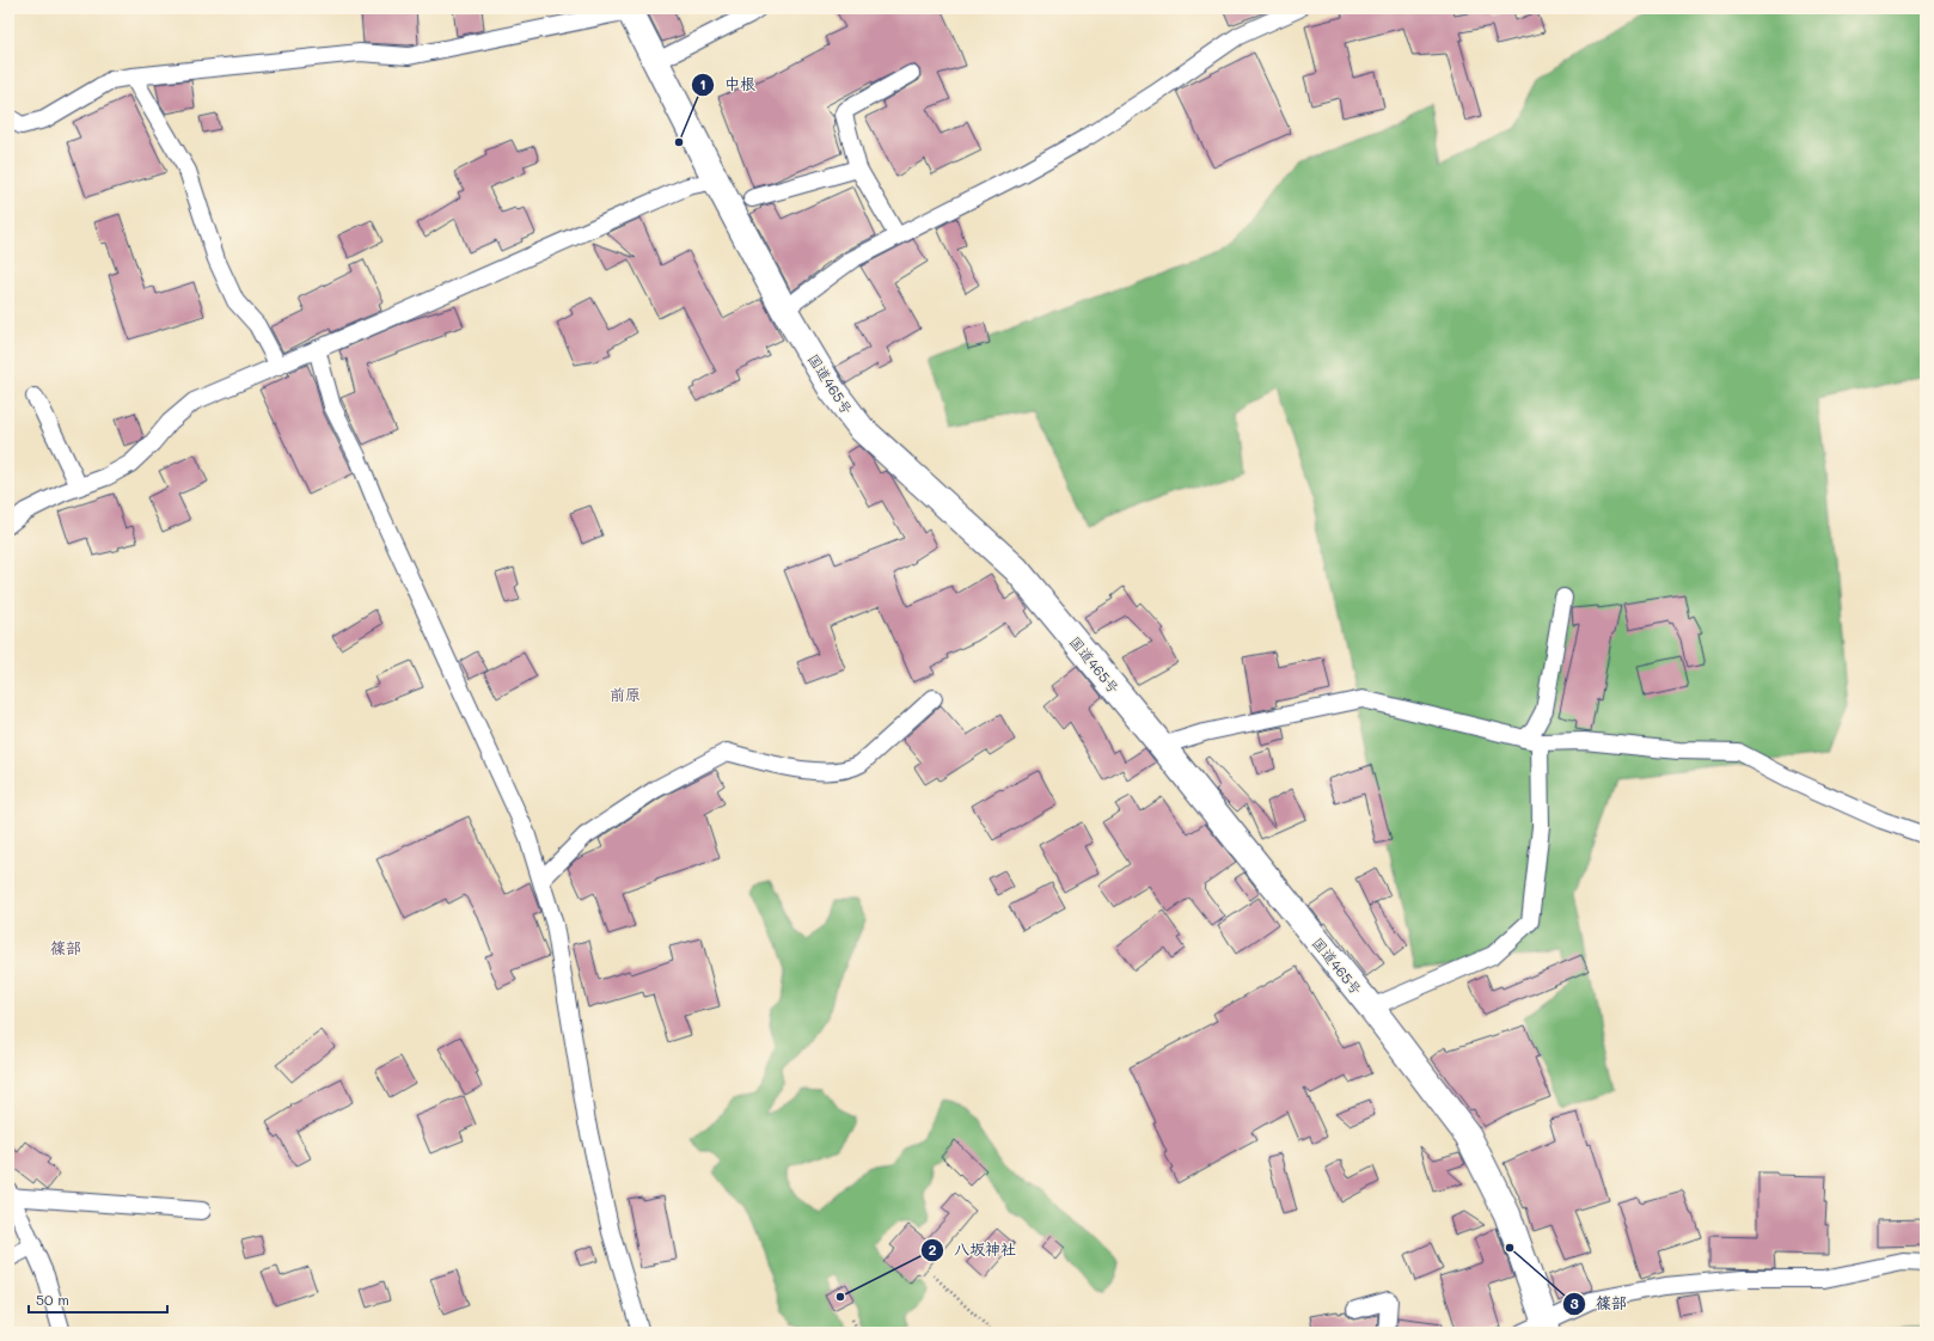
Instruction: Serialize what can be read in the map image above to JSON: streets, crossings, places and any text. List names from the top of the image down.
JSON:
{
  "streets": {
    "highway": ["国道465号"]
  },
  "districts": ["前原", "篠部"],
  "places": ["中根", "篠部", "八坂神社"],
  "scale_bar": "50 m"
}
